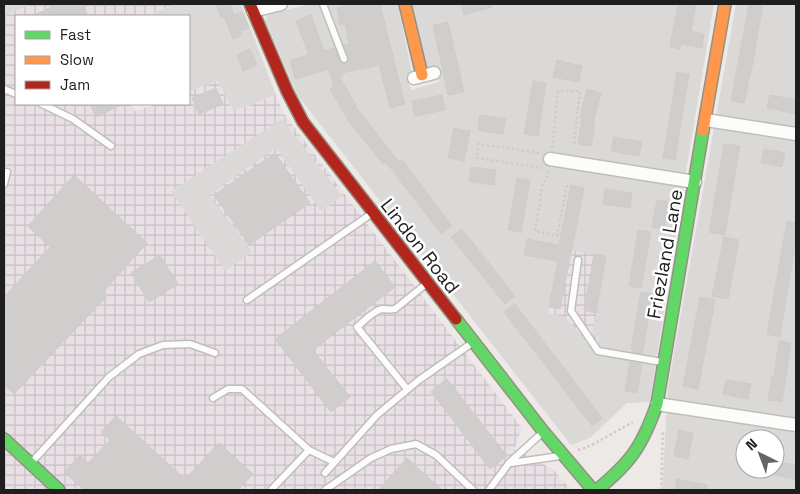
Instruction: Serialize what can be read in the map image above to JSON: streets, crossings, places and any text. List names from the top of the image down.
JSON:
{
  "streets": {
    "street": ["Lindon Road", "Friezland Lane"]
  },
  "legend": ["Fast", "Slow", "Jam"],
  "north": "top left"
}
